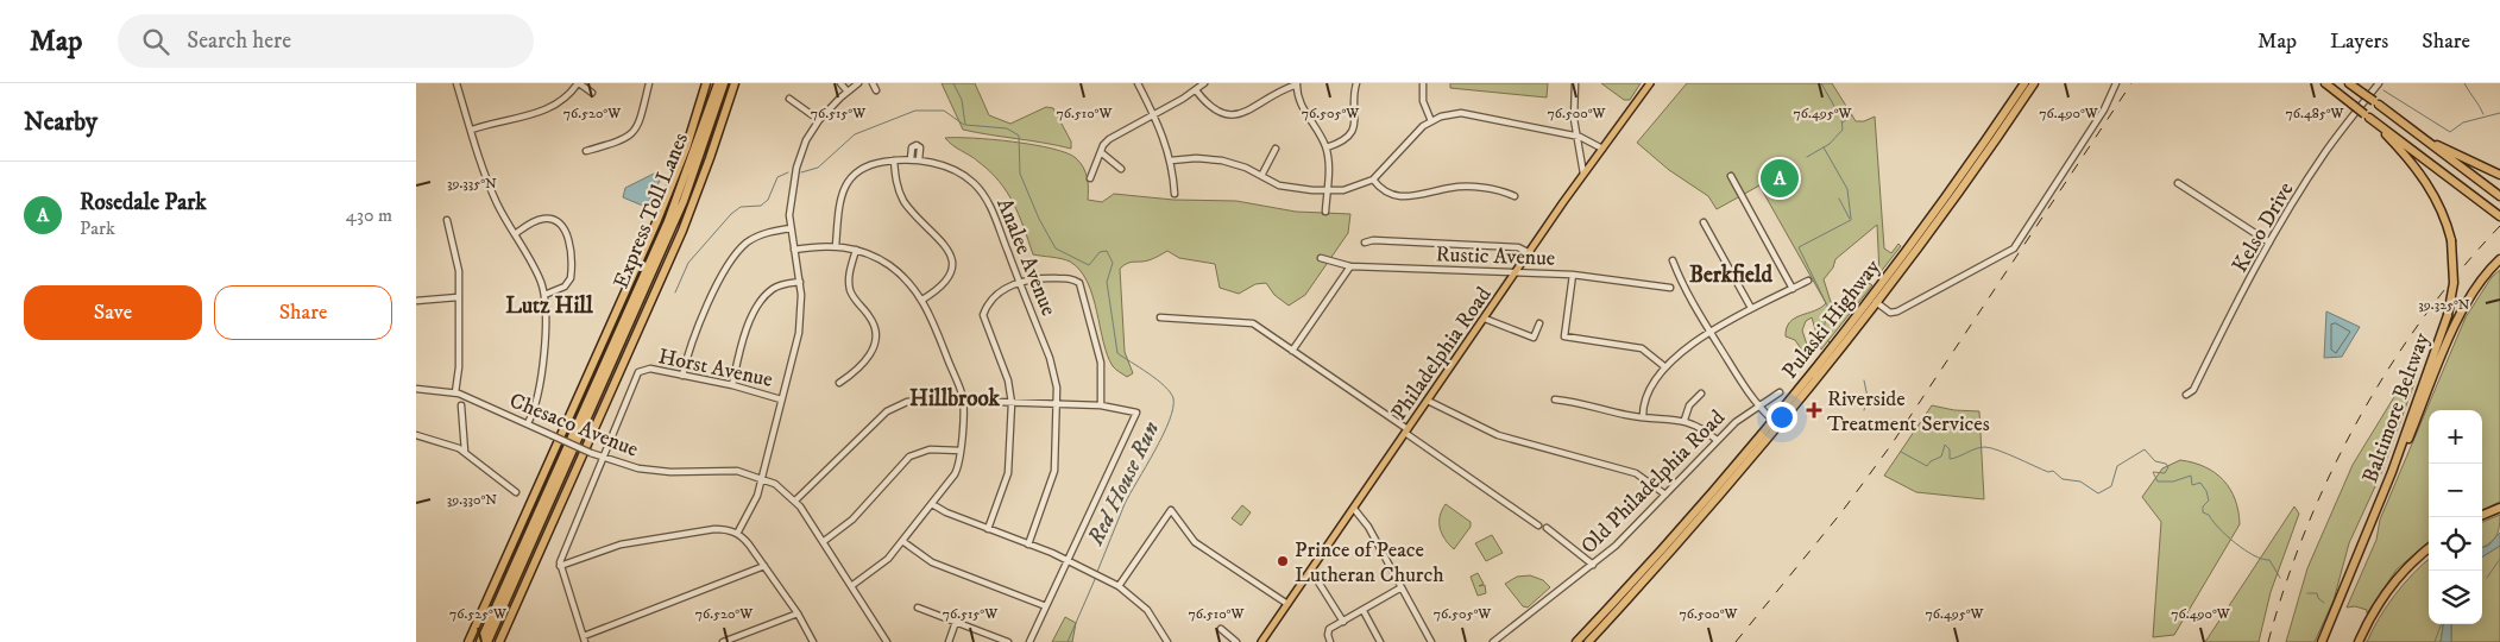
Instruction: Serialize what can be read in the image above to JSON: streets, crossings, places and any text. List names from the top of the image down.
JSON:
{
  "streets": {
    "highway": ["Express Toll Lanes", "Pulaski Highway", "Baltimore Beltway"],
    "main road": ["Philadelphia Road"],
    "street": [
      "Kelso Drive",
      "Rustic Avenue",
      "Analee Avenue",
      "Horst Avenue",
      "Chesaco Avenue",
      "Old Philadelphia Road"
    ]
  },
  "crossings": [
    ["Rustic Avenue", "Philadelphia Road"],
    ["Horst Avenue", "Chesaco Avenue"]
  ],
  "districts": ["Berkfield", "Lutz Hill", "Hillbrook"],
  "water": ["Red House Run"],
  "places": {
    "health": ["Riverside Treatment Services"],
    "other": ["Prince of Peace Lutheran Church"]
  },
  "page": {
    "header": "Map",
    "search": "Search here",
    "nav": ["Map", "Layers", "Share"],
    "heading": "Nearby",
    "pins": "A",
    "list": [
      {
        "mark": "A",
        "name": "Rosedale Park",
        "note": "Park",
        "value": "430 m"
      }
    ],
    "buttons": ["Save", "Share"],
    "map_buttons": ["+", "−"]
  },
  "coordinates": [
    "76.520°W",
    "76.515°W",
    "76.510°W",
    "76.505°W",
    "76.500°W",
    "76.495°W",
    "76.490°W",
    "76.485°W",
    "39.335°N",
    "39.325°N",
    "39.330°N",
    "76.525°W"
  ]
}
